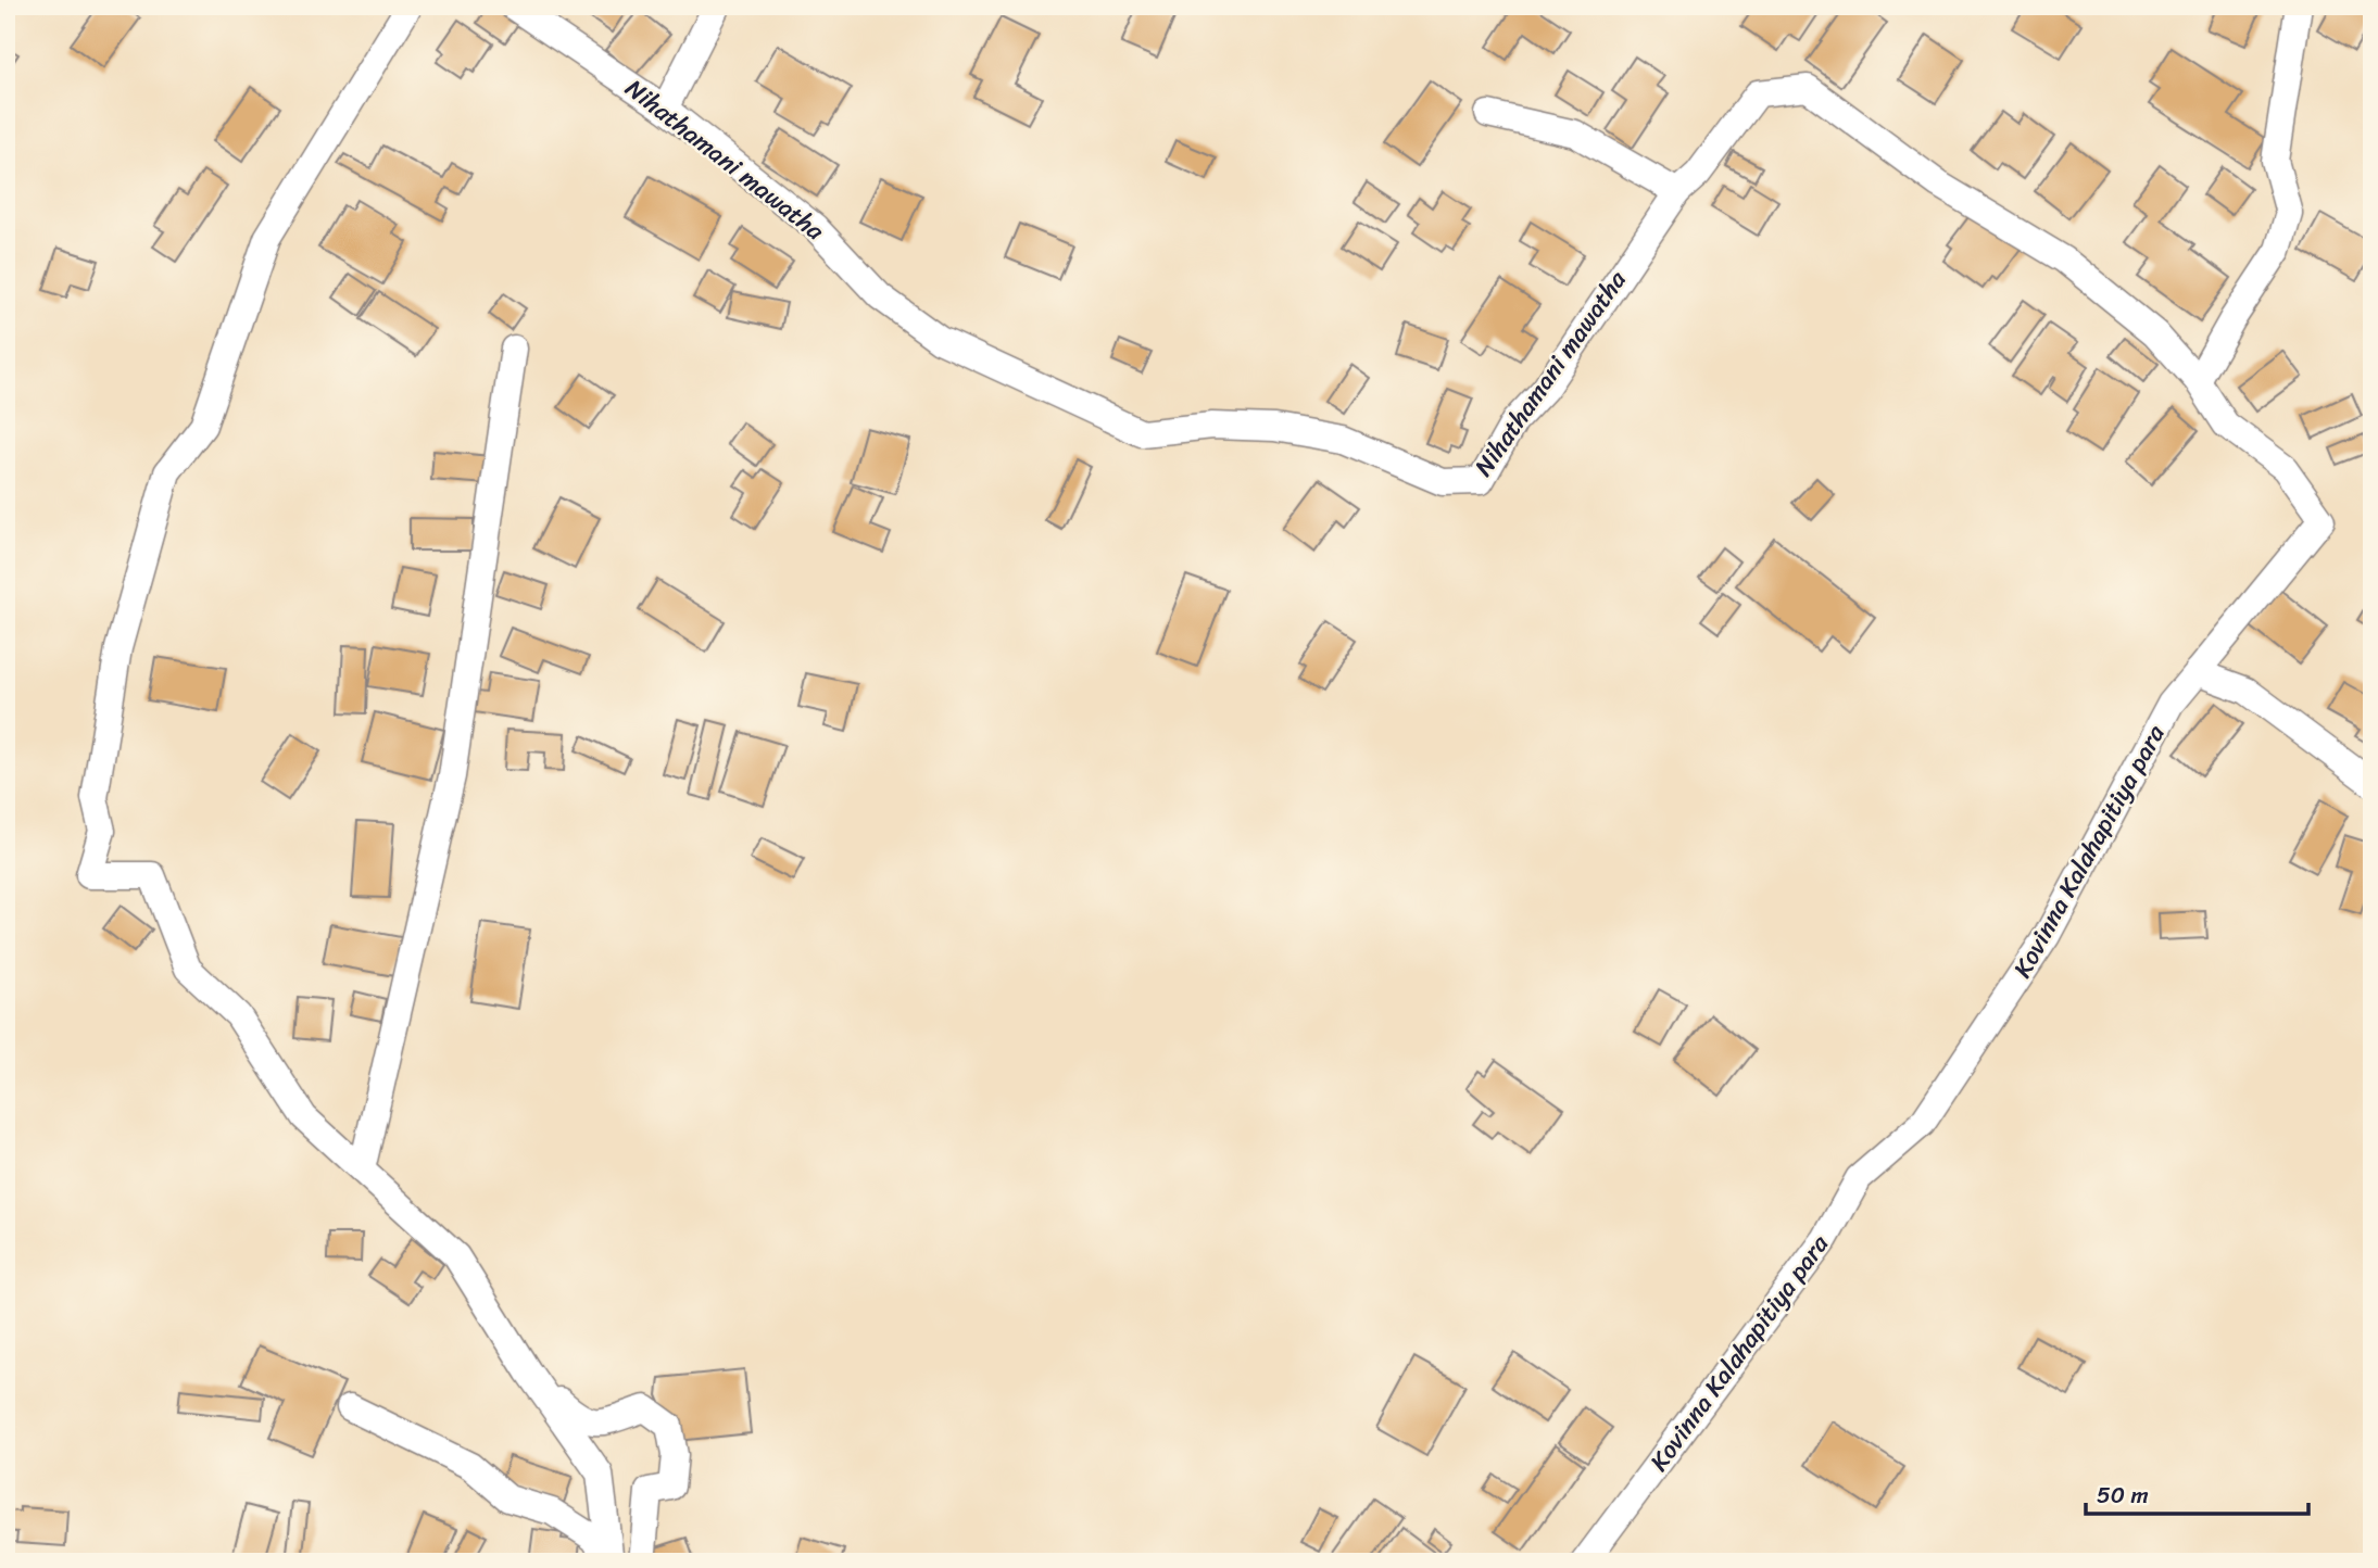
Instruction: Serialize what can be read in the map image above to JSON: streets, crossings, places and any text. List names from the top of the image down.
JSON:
{
  "streets": {
    "street": ["Nihathamani mawatha", "Kovinna Kalahapitiya para"]
  },
  "crossings": [
    ["Nihathamani mawatha", "Kovinna Kalahapitiya para"]
  ],
  "scale_bar": "50 m"
}
